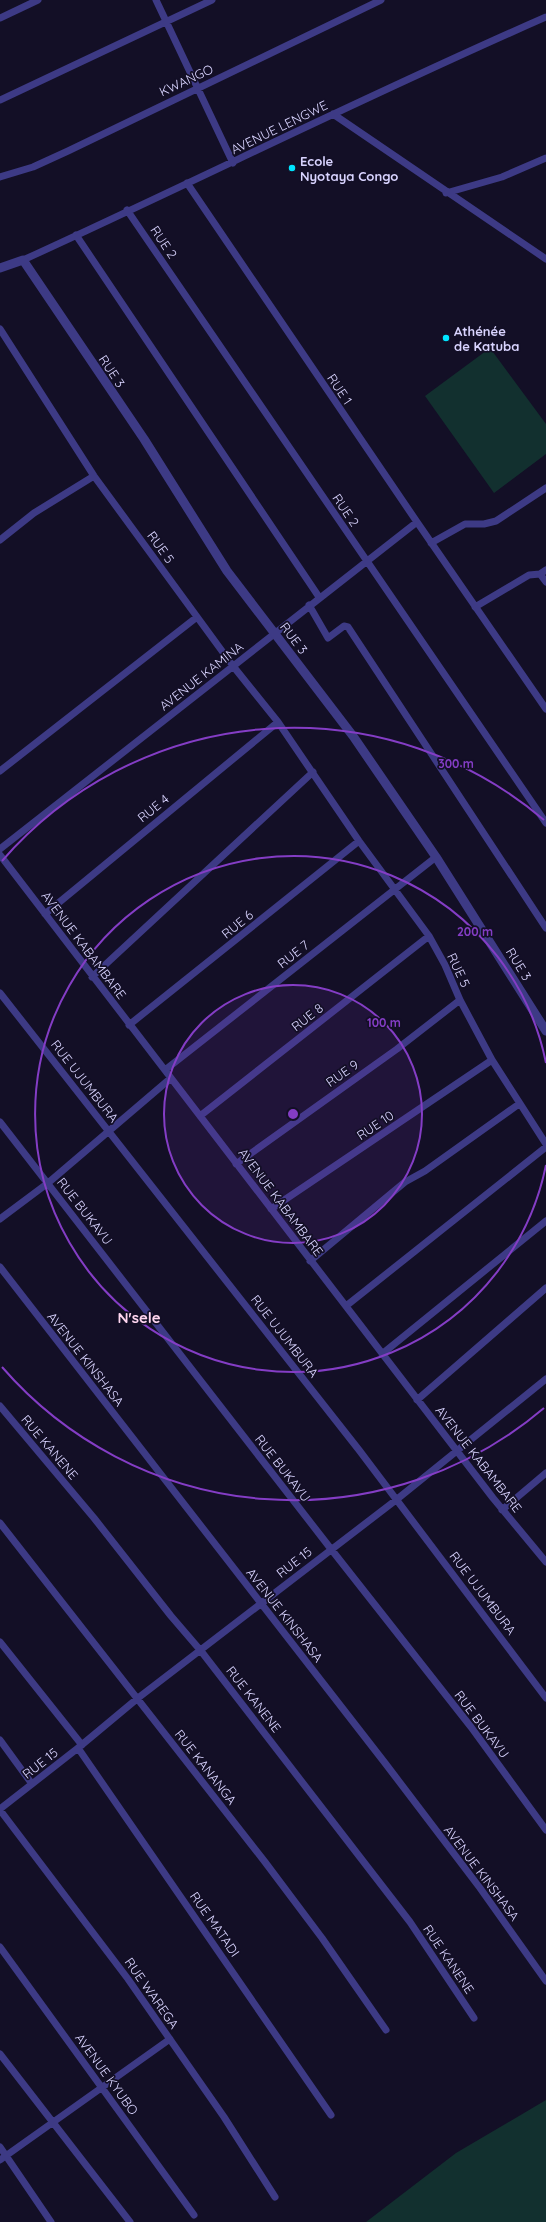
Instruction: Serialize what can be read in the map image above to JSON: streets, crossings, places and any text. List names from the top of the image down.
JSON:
{
  "streets": {
    "street": [
      "KWANGO",
      "AVENUE LENGWE",
      "RUE 2",
      "RUE 3",
      "RUE 1",
      "RUE 5",
      "AVENUE KAMINA",
      "RUE 4",
      "RUE 6",
      "AVENUE KABAMBARE",
      "RUE 7",
      "RUE 8",
      "RUE 9",
      "RUE UJUMBURA",
      "RUE 10",
      "RUE BUKAVU",
      "AVENUE KINSHASA",
      "RUE KANENE",
      "RUE 15",
      "RUE KANANGA",
      "RUE MATADI",
      "RUE WAREGA",
      "AVENUE KYUBO"
    ]
  },
  "crossings": [
    ["AVENUE LENGWE", "RUE 2"],
    ["AVENUE LENGWE", "RUE 3"],
    ["AVENUE LENGWE", "RUE 1"],
    ["RUE 2", "AVENUE KAMINA"],
    ["RUE 3", "AVENUE KAMINA"],
    ["RUE 3", "RUE 7"],
    ["RUE 1", "AVENUE KAMINA"],
    ["RUE 5", "AVENUE KAMINA"],
    ["RUE 5", "RUE 4"],
    ["RUE 5", "RUE 6"],
    ["RUE 5", "RUE 7"],
    ["RUE 5", "RUE 8"],
    ["RUE 5", "RUE 9"],
    ["RUE 5", "RUE 10"],
    ["RUE 4", "AVENUE KABAMBARE"],
    ["RUE 6", "AVENUE KABAMBARE"],
    ["AVENUE KABAMBARE", "RUE 7"],
    ["AVENUE KABAMBARE", "RUE 8"],
    ["AVENUE KABAMBARE", "RUE 9"],
    ["AVENUE KABAMBARE", "RUE 10"],
    ["AVENUE KABAMBARE", "RUE 15"],
    ["RUE UJUMBURA", "RUE 15"],
    ["RUE BUKAVU", "RUE 15"],
    ["AVENUE KINSHASA", "RUE 15"],
    ["RUE KANENE", "RUE 15"],
    ["RUE 15", "RUE KANANGA"],
    ["RUE 15", "RUE MATADI"],
    ["RUE 15", "RUE WAREGA"]
  ],
  "districts": ["N'sele"],
  "places": ["Ecole Nyotaya Congo", "Athénée de Katuba"],
  "rings": ["300 m", "200 m", "100 m"]
}
